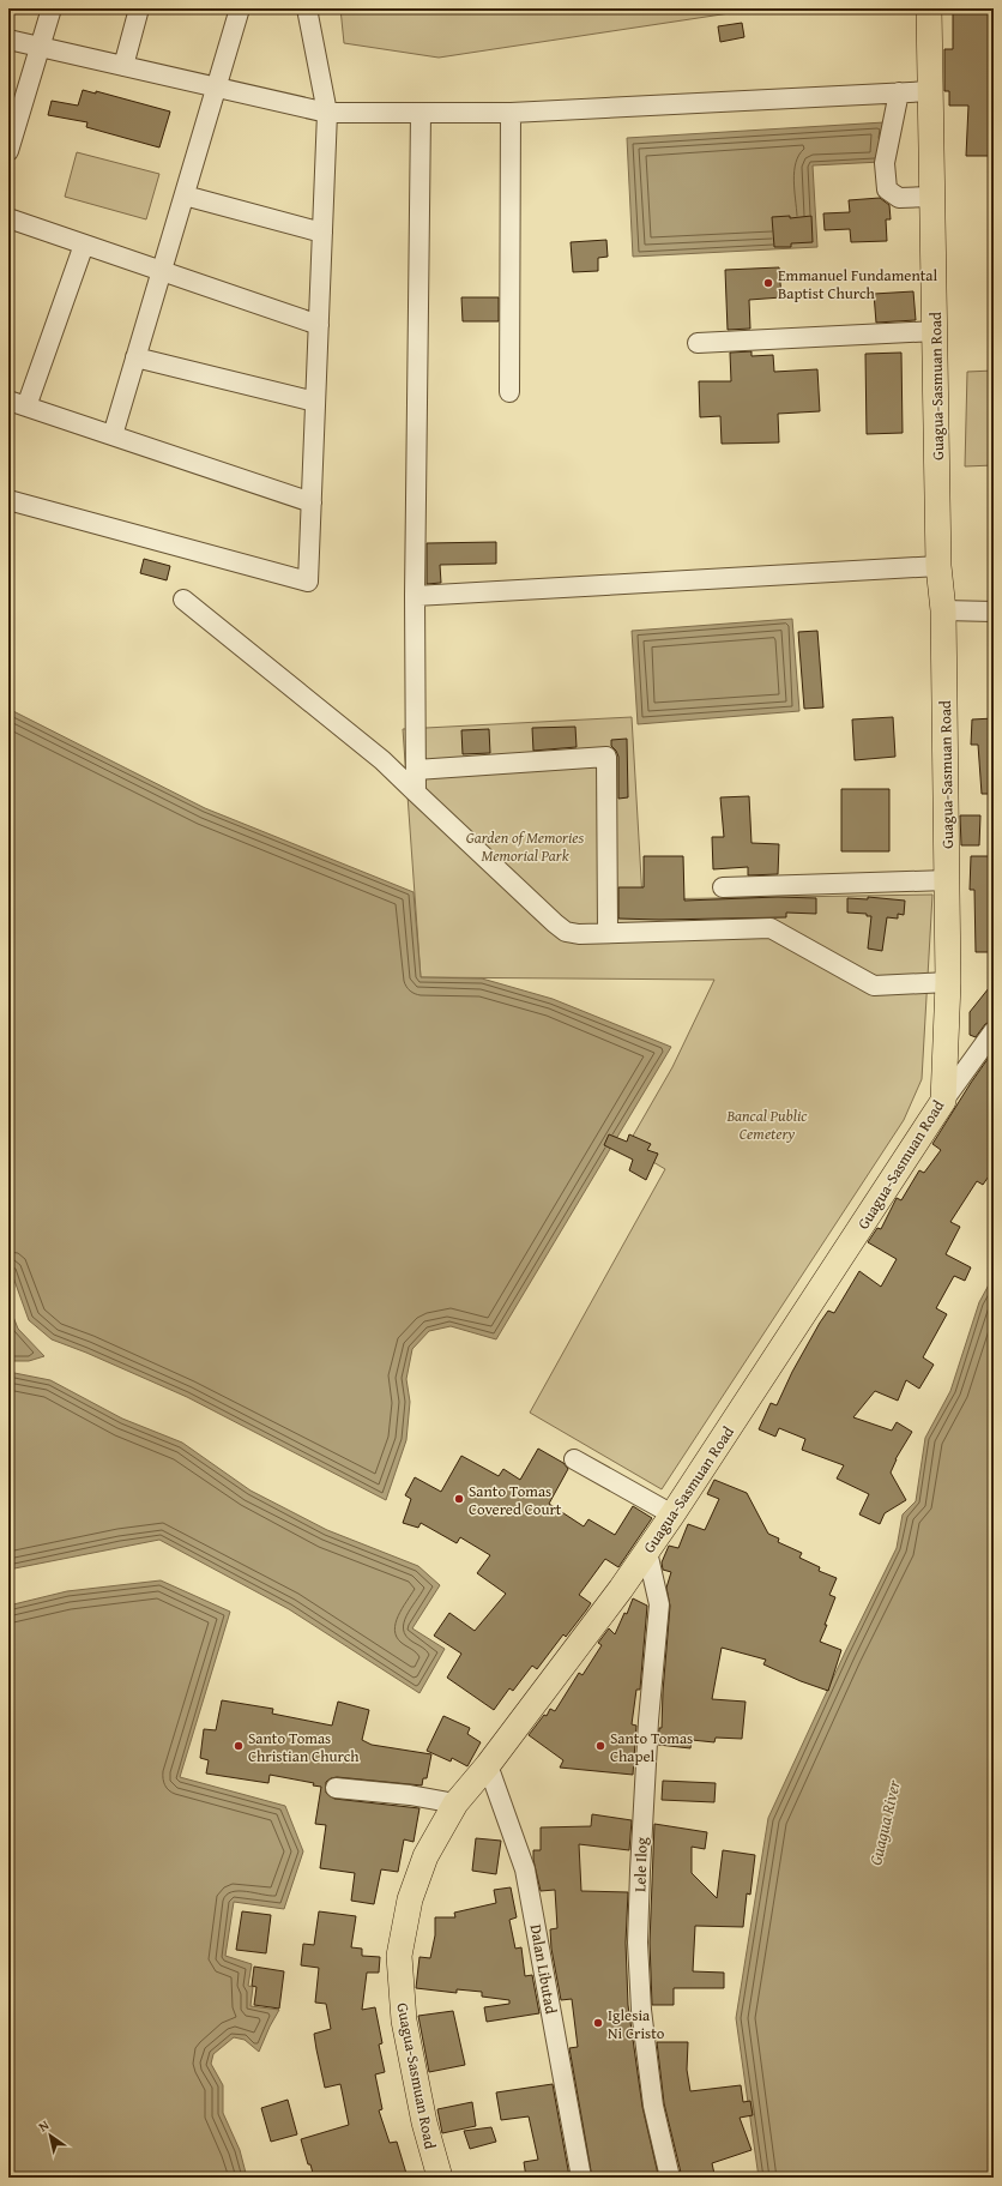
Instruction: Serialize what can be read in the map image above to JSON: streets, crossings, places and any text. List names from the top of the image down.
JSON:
{
  "streets": {
    "main road": ["Guagua-Sasmuan Road"],
    "street": ["Lele Ilog", "Dalan Libutad"]
  },
  "crossings": [
    ["Guagua-Sasmuan Road", "Lele Ilog"],
    ["Guagua-Sasmuan Road", "Dalan Libutad"]
  ],
  "water": ["Guagua River"],
  "parks": ["Garden of Memories Memorial Park", "Bancal Public Cemetery"],
  "places": [
    "Emmanuel Fundamental Baptist Church",
    "Santo Tomas Covered Court",
    "Santo Tomas Christian Church",
    "Santo Tomas Chapel",
    "Iglesia Ni Cristo"
  ],
  "north": "top left"
}
